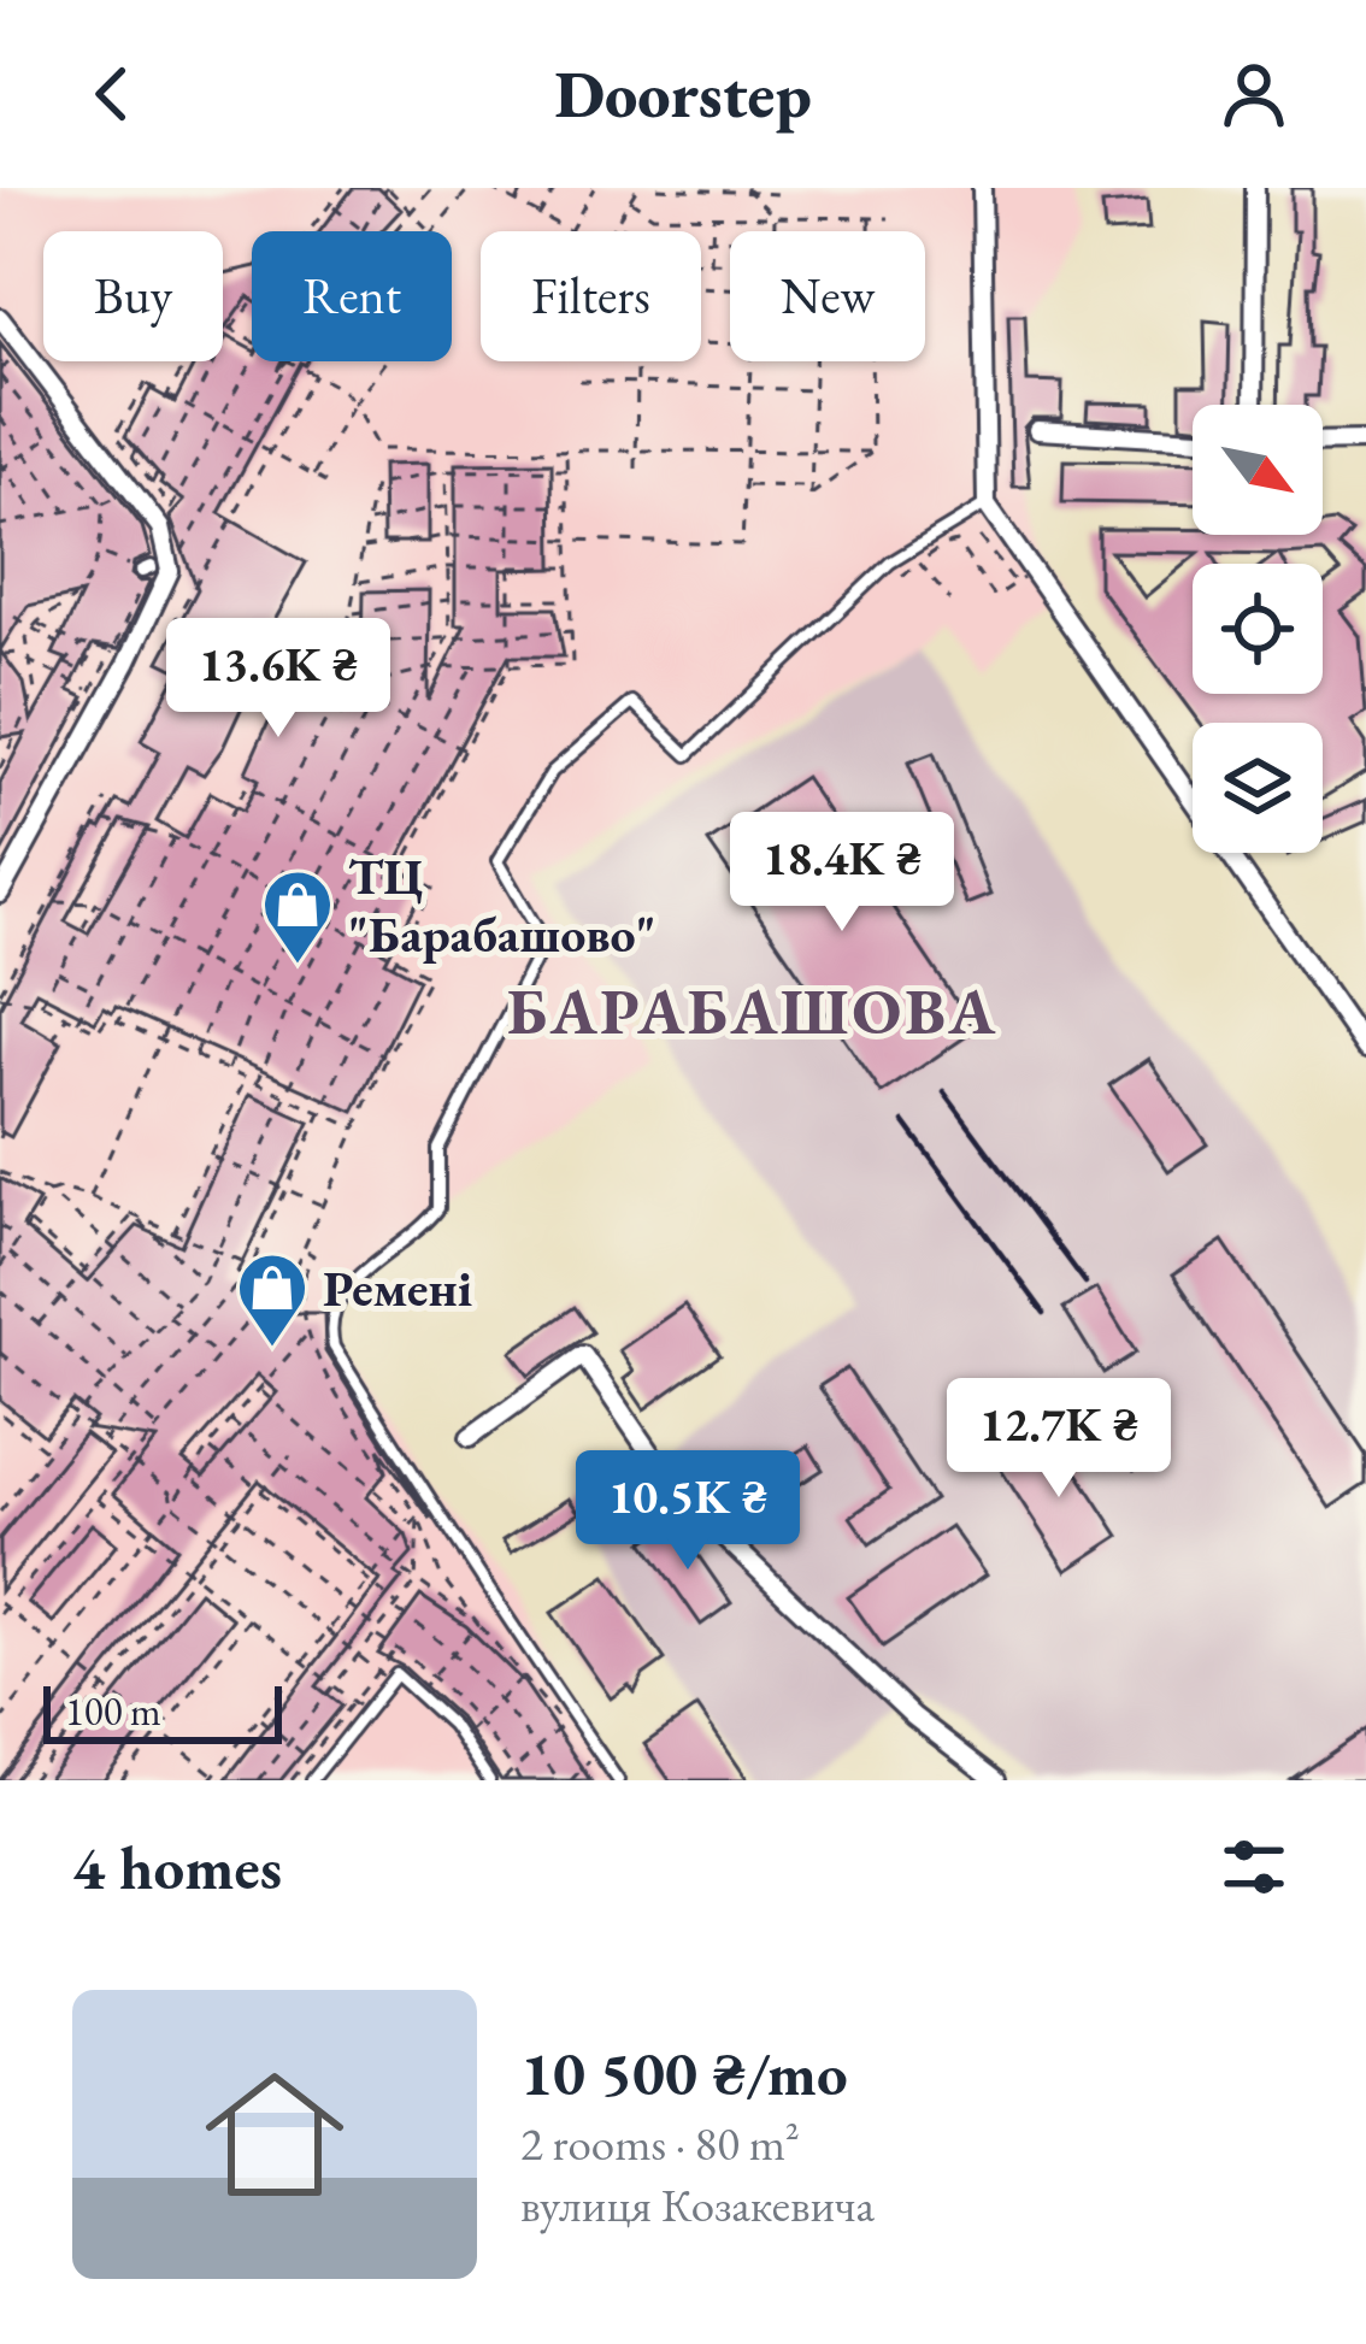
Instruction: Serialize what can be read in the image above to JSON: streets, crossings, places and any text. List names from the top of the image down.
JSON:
{
  "districts": ["БАРАБАШОВА"],
  "places": {
    "shop": ["ТЦ \"Барабашово\"", "Ремені"]
  },
  "scale_bar": "100 m",
  "north": "bottom right",
  "page": {
    "header": "Doorstep",
    "chip": [
      "Buy",
      "Rent",
      "Filters",
      "New"
    ],
    "price": [
      "13.6K ₴",
      "18.4K ₴",
      "12.7K ₴",
      "10.5K ₴"
    ],
    "scale": "100 m",
    "heading": "4 homes",
    "list": [
      {
        "name": "10 500 ₴/mo",
        "note": "2 rooms · 80 m² · вулиця Козакевича"
      }
    ]
  }
}
